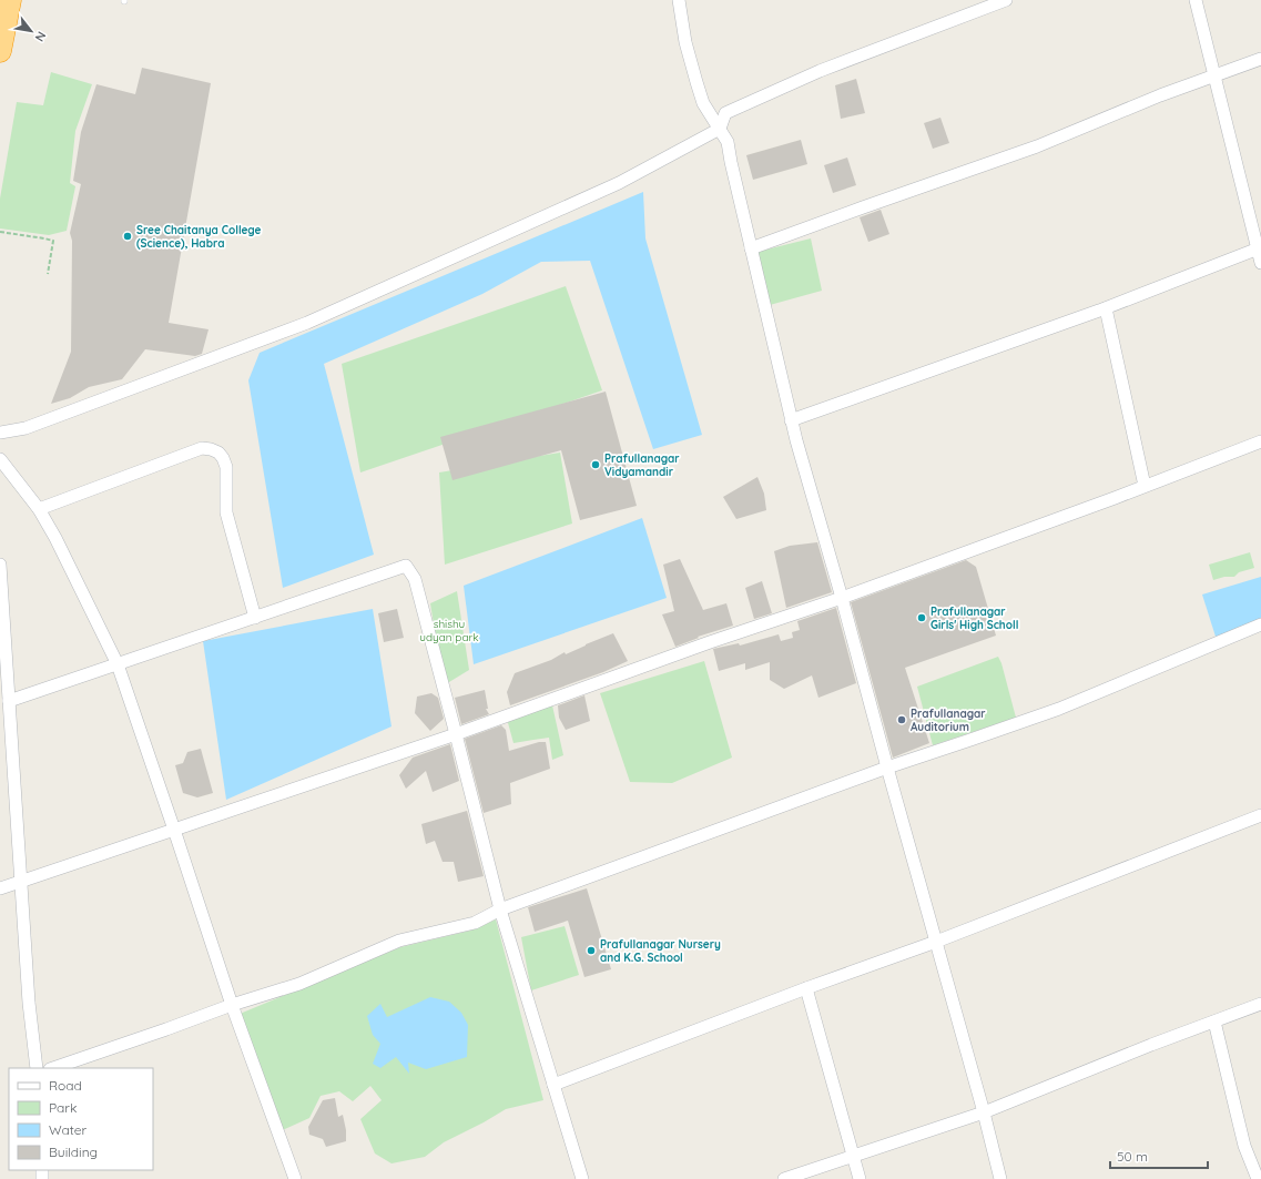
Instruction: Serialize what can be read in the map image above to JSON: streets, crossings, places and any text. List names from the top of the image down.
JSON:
{
  "parks": ["shishu udyan park"],
  "places": [
    "Sree Chaitanya College (Science), Habra",
    "Prafullanagar Vidyamandir",
    "Prafullanagar Girls' High Scholl",
    "Prafullanagar Auditorium",
    "Prafullanagar Nursery and K.G. School"
  ],
  "legend": [
    "Road",
    "Park",
    "Water",
    "Building"
  ],
  "scale_bar": "50 m",
  "north": "bottom right"
}
